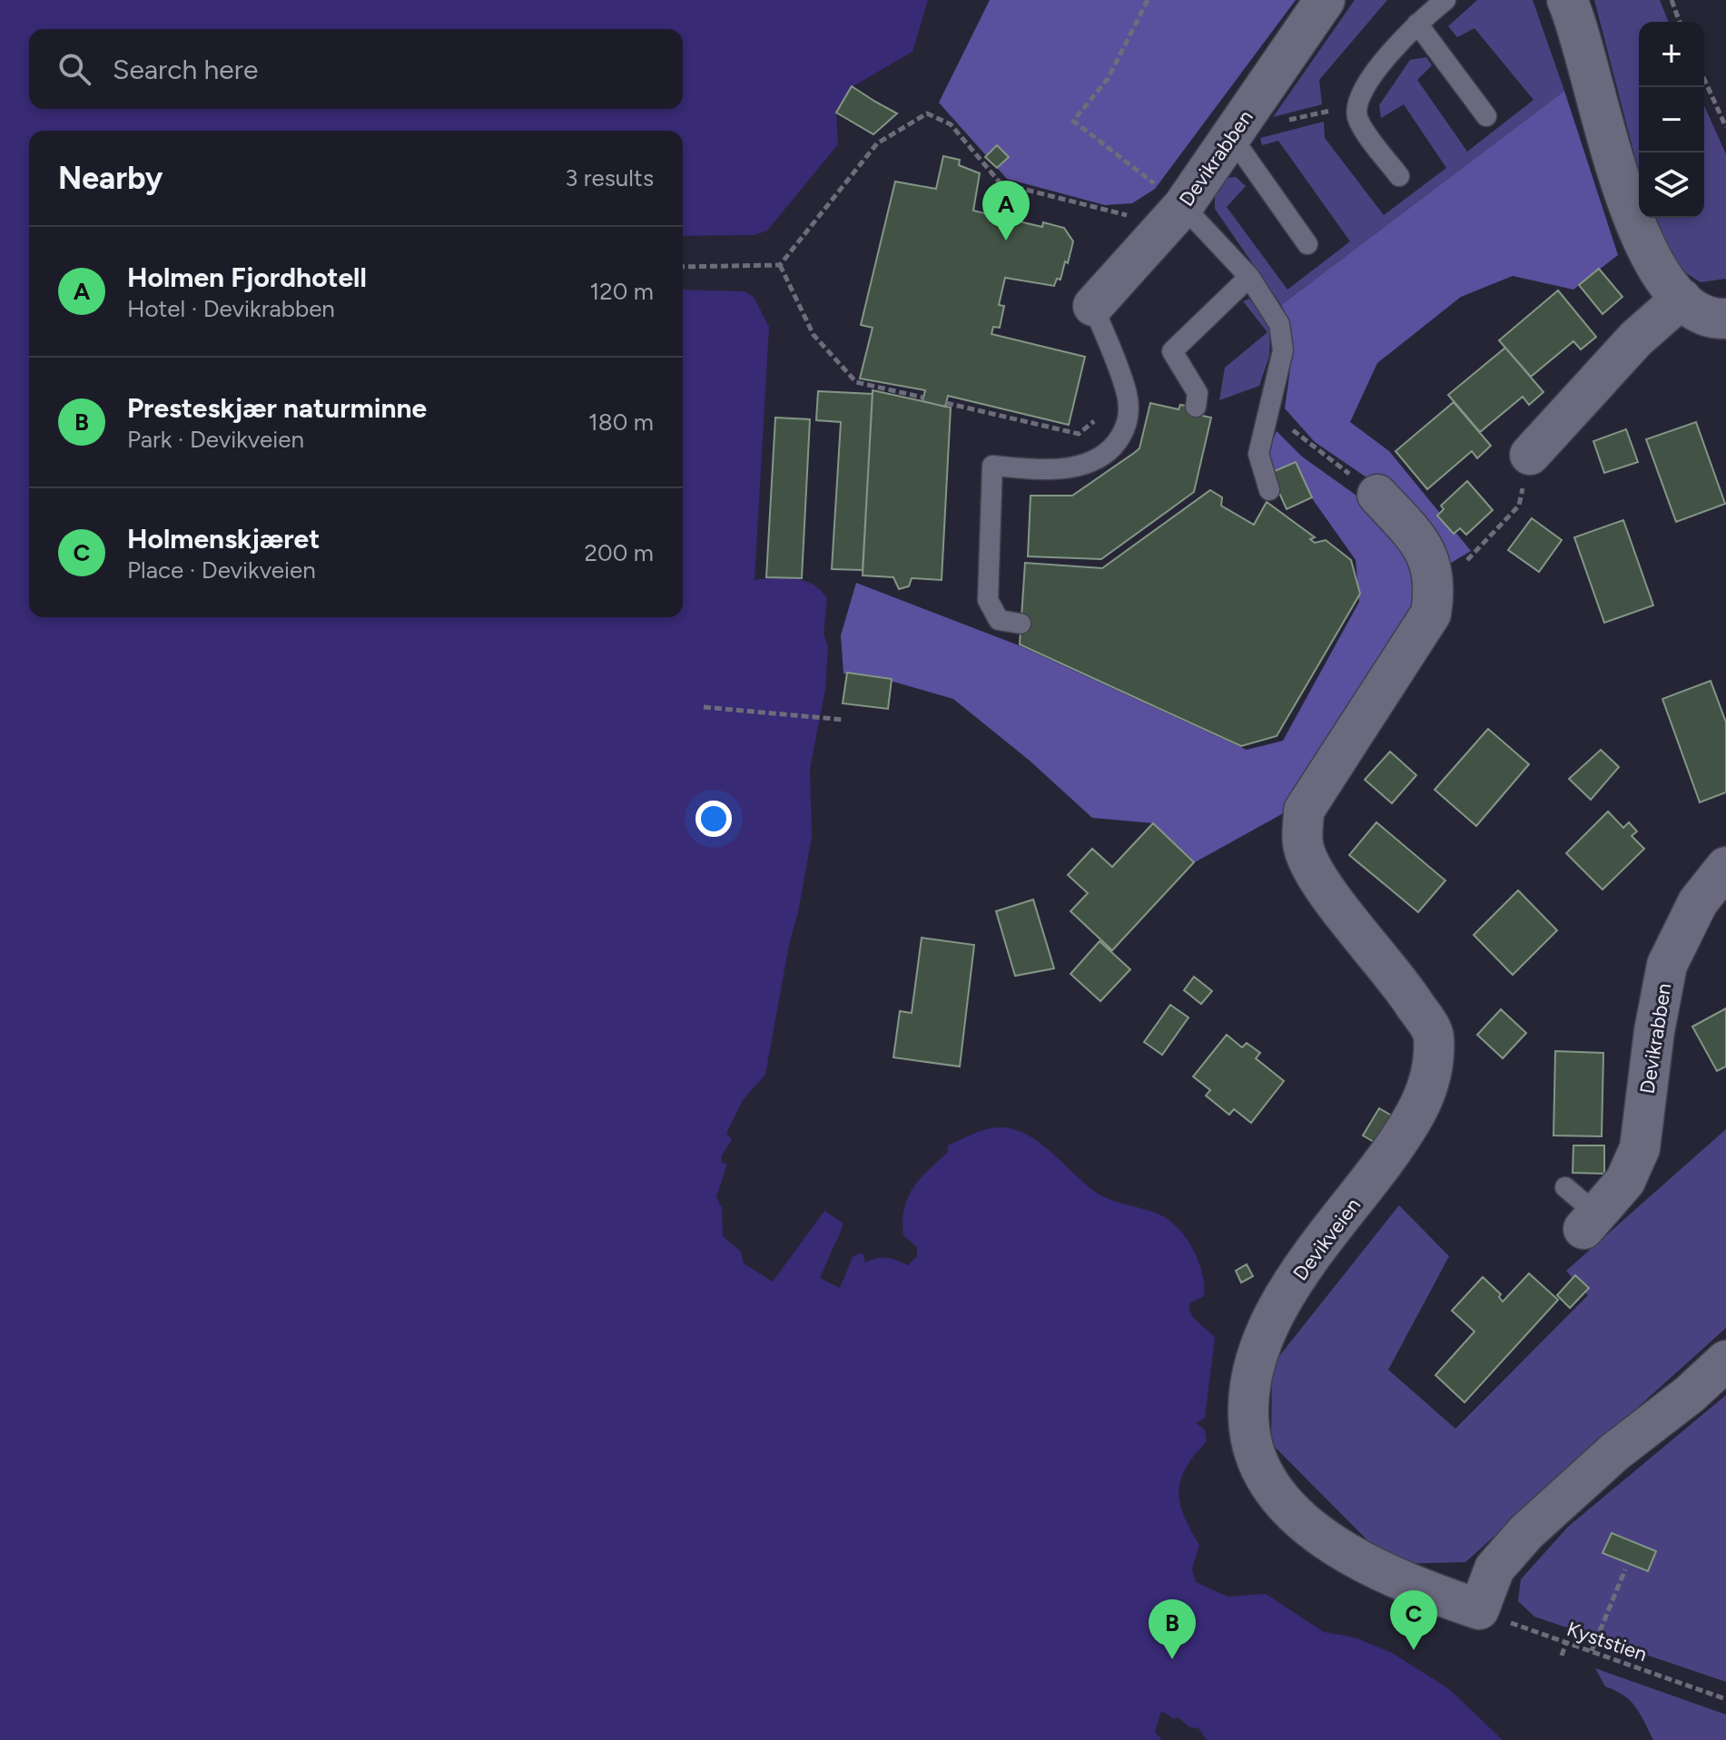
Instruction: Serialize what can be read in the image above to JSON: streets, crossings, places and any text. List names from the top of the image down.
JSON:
{
  "streets": {
    "street": ["Devikrabben", "Devikveien"],
    "path": ["Kyststien"]
  },
  "crossings": [
    ["Devikveien", "Kyststien"]
  ],
  "page": {
    "map_buttons": ["+", "−"],
    "search": "Search here",
    "heading": ["Nearby", "3 results"],
    "pins": ["A", "C", "B"],
    "list": [
      {
        "mark": "A",
        "name": "Holmen Fjordhotell",
        "note": "Hotel · Devikrabben",
        "value": "120 m"
      },
      {
        "mark": "B",
        "name": "Presteskjær naturminne",
        "note": "Park · Devikveien",
        "value": "180 m"
      },
      {
        "mark": "C",
        "name": "Holmenskjæret",
        "note": "Place · Devikveien",
        "value": "200 m"
      }
    ]
  }
}
